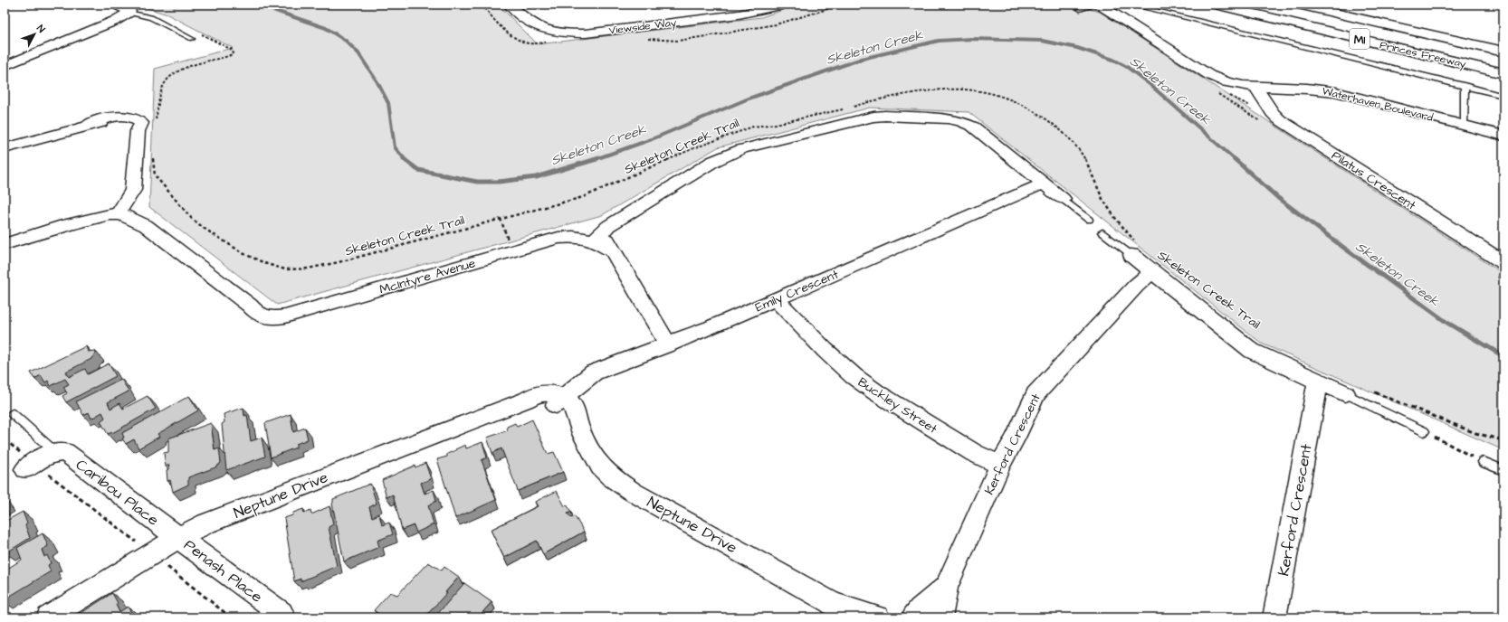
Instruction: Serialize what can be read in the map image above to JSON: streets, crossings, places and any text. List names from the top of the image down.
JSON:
{
  "streets": {
    "highway": ["M1", "Princes Freeway"],
    "street": [
      "Viewside Way",
      "Waterhaven Boulevard",
      "Pilatus Crescent",
      "McIntyre Avenue",
      "Emily Crescent",
      "Buckley Street",
      "Kerford Crescent",
      "Caribou Place",
      "Neptune Drive",
      "Penash Place"
    ],
    "path": ["Skeleton Creek Trail"]
  },
  "crossings": [
    ["Waterhaven Boulevard", "Pilatus Crescent"],
    ["McIntyre Avenue", "Emily Crescent"],
    ["Emily Crescent", "Buckley Street"],
    ["Emily Crescent", "Neptune Drive"],
    ["Buckley Street", "Kerford Crescent"],
    ["Caribou Place", "Neptune Drive"],
    ["Caribou Place", "Penash Place"],
    ["Neptune Drive", "Penash Place"]
  ],
  "water": ["Skeleton Creek"],
  "north": "top right"
}
